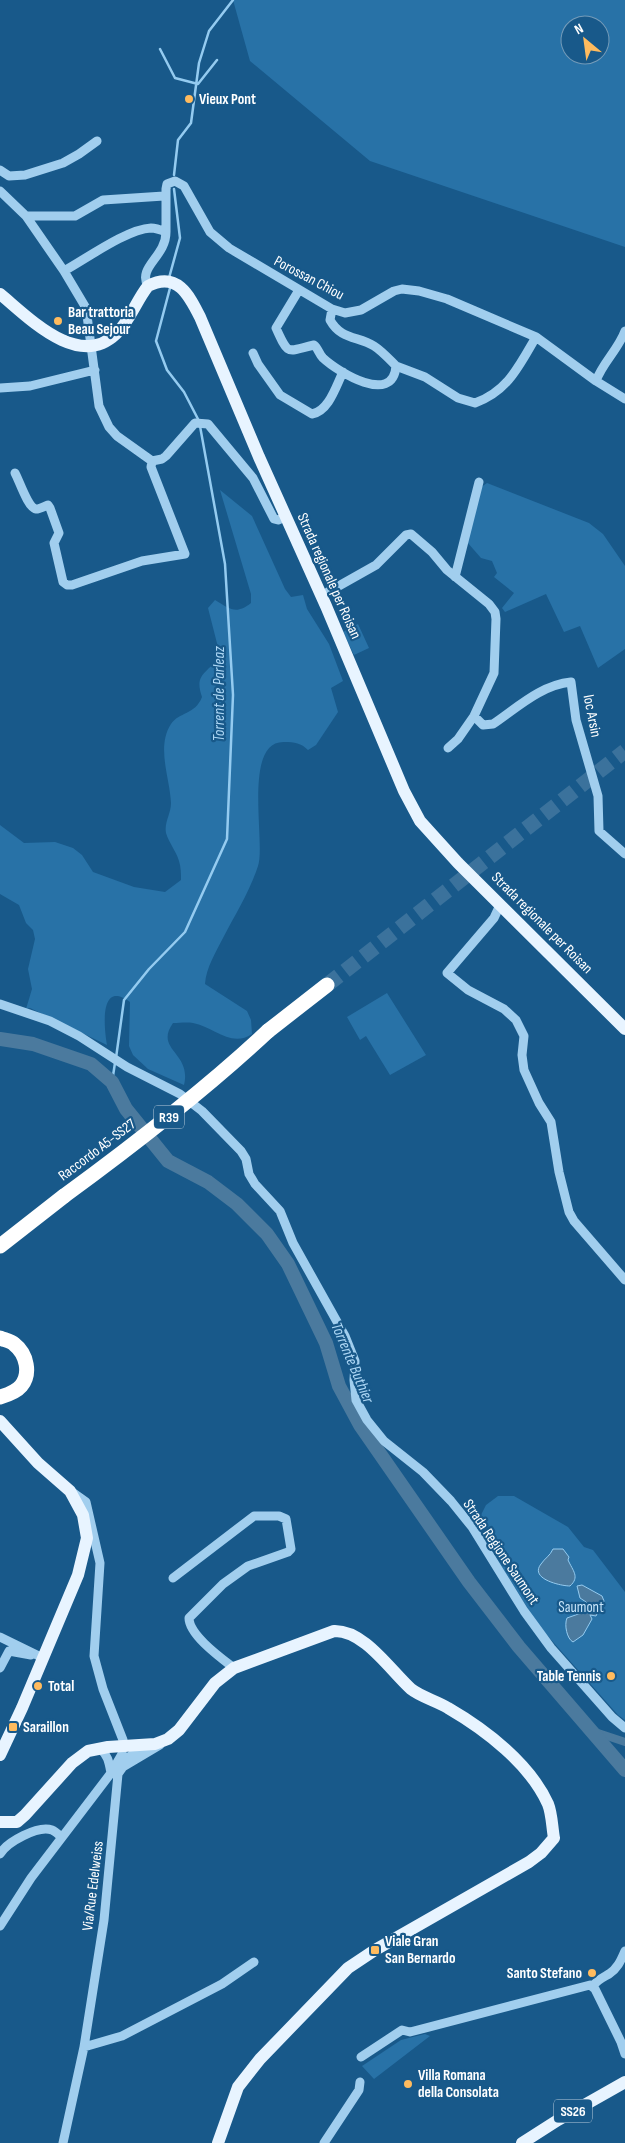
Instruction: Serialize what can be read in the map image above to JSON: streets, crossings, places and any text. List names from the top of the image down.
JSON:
{
  "streets": {
    "highway": ["R39", "Raccordo A5-SS27"],
    "main road": ["Strada regionale per Roisan", "SS26"],
    "street": [
      "Porossan Chiou",
      "loc Arsin",
      "Strada Regione Saumont",
      "Via/Rue Edelweiss"
    ]
  },
  "water": ["Torrent de Parleaz", "Torrente Buthier"],
  "parks": ["Saumont"],
  "places": {
    "other": [
      "Vieux Pont",
      "Bar trattoria Beau Sejour",
      "Table Tennis",
      "Total",
      "Santo Stefano",
      "Villa Romana della Consolata"
    ],
    "transit": ["Saraillon", "Viale Gran San Bernardo"]
  },
  "north": "top left"
}
